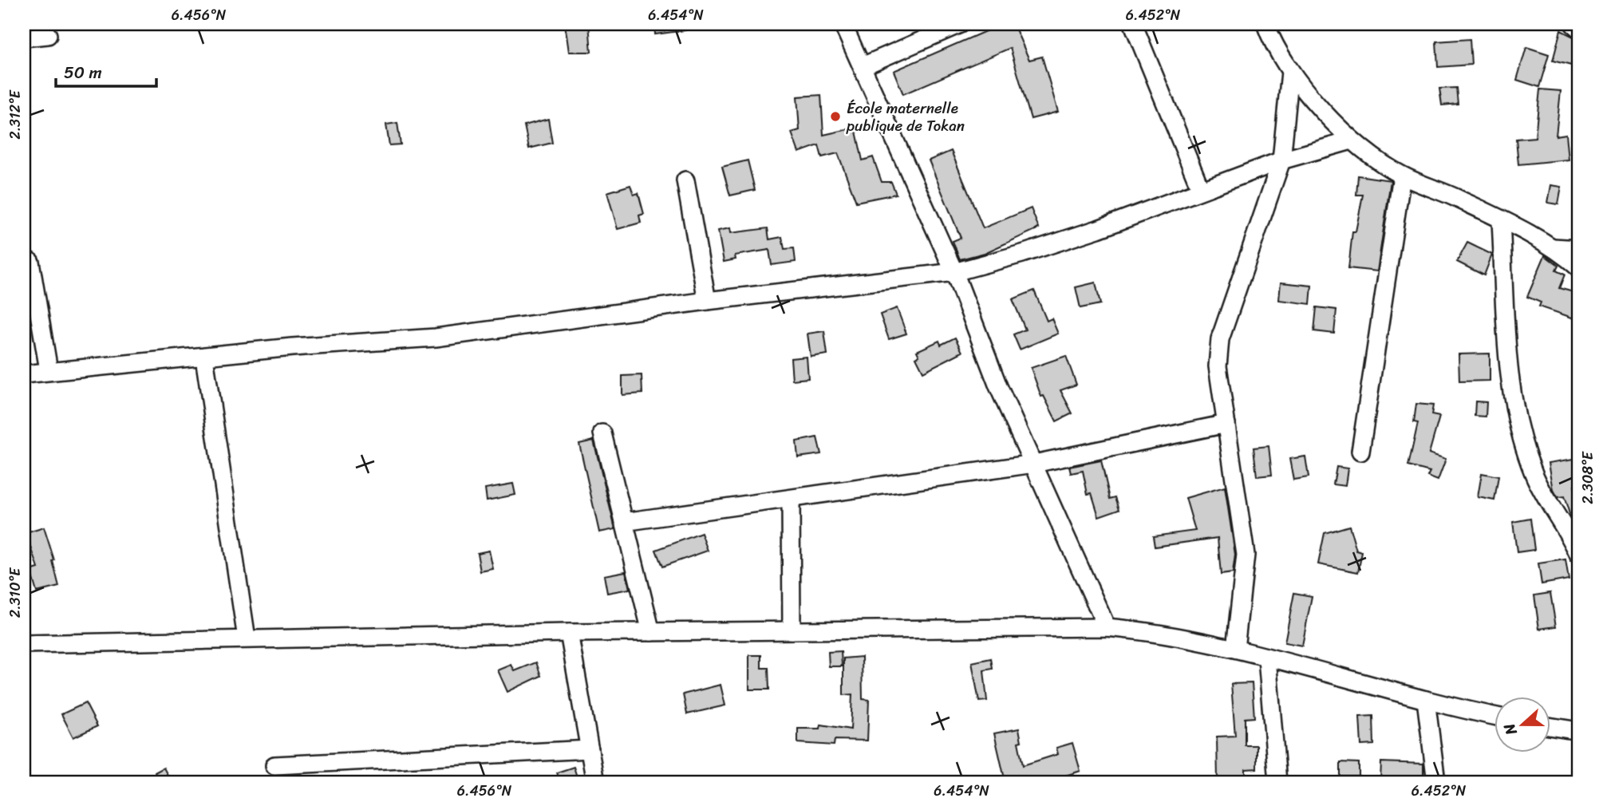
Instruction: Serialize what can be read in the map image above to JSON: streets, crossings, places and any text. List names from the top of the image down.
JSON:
{
  "places": ["École maternelle publique de Tokan"],
  "scale_bar": "50 m",
  "north": "left",
  "coordinates": [
    "6.456°N",
    "6.454°N",
    "6.452°N",
    "2.312°E",
    "2.308°E",
    "2.310°E"
  ]
}
